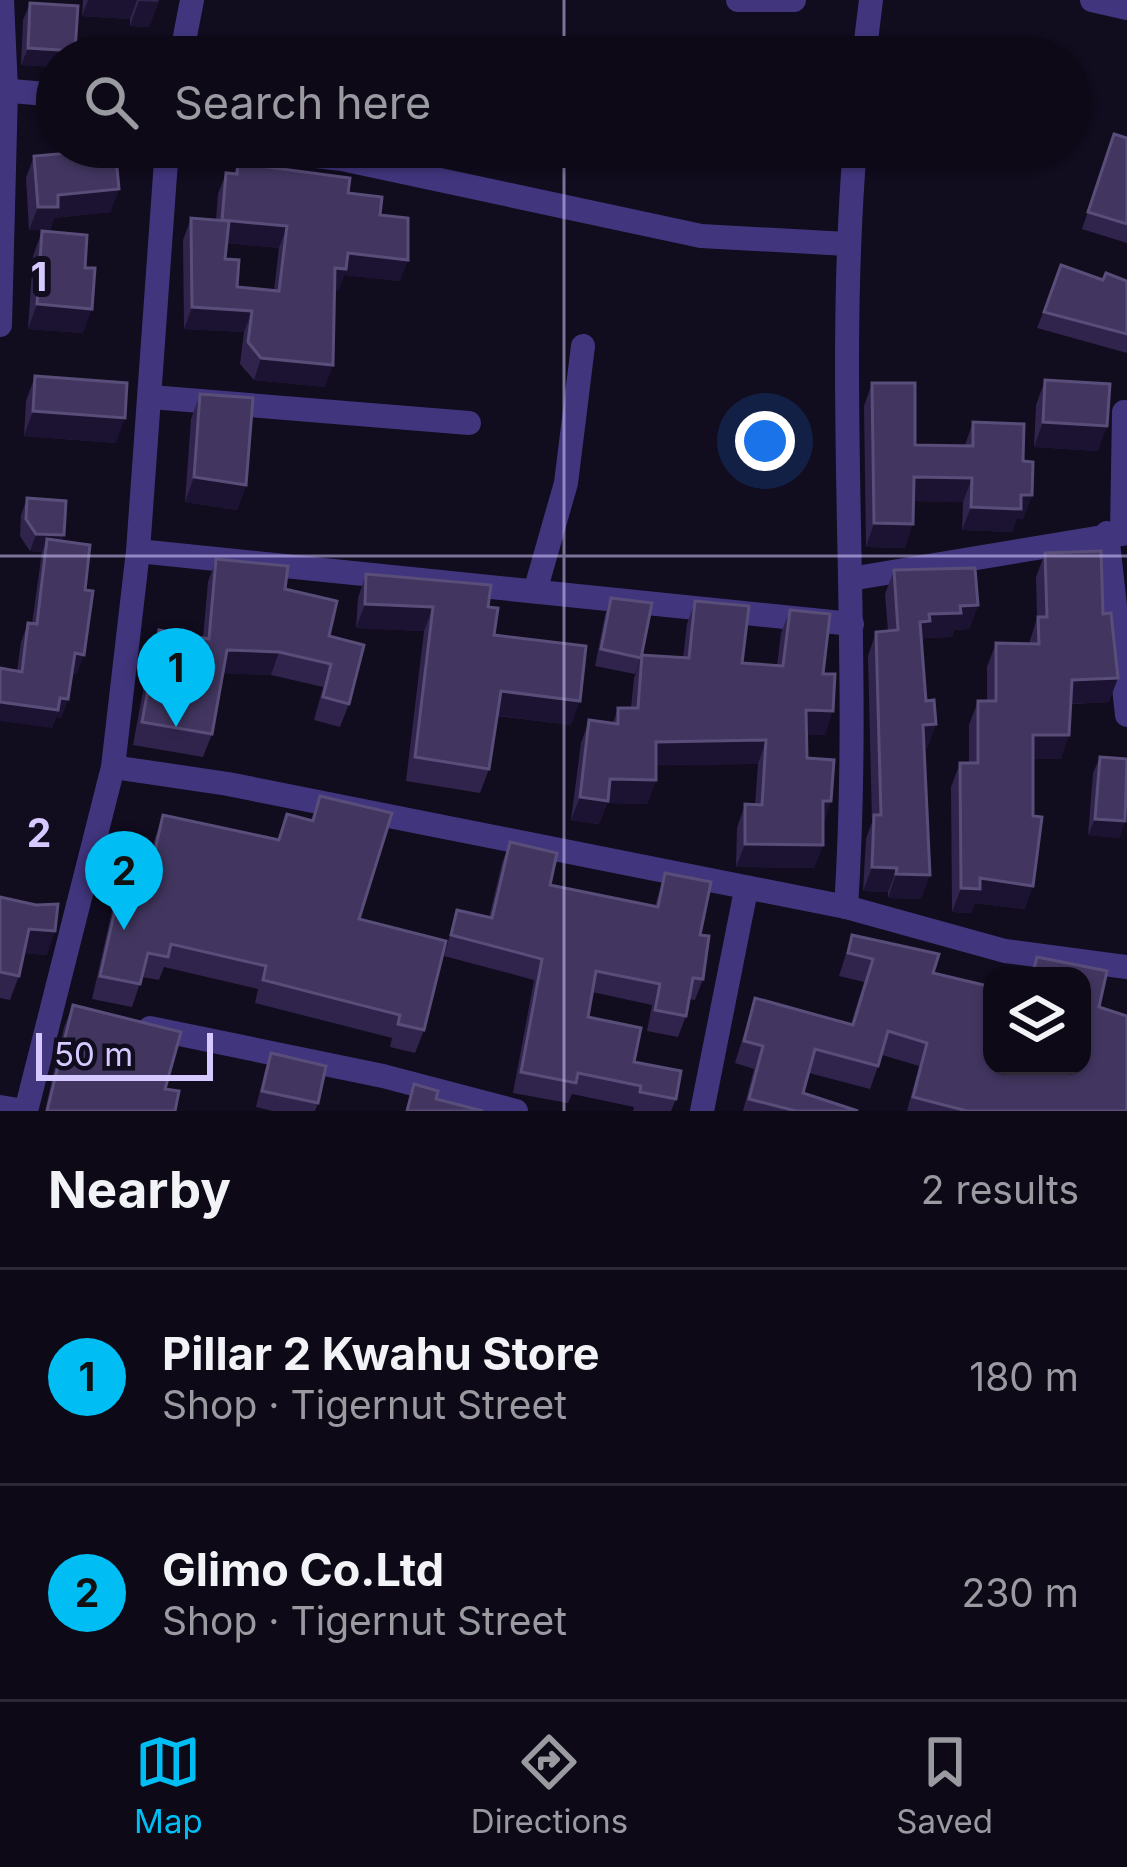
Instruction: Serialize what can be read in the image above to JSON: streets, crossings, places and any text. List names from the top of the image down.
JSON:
{
  "scale_bar": "50 m",
  "page": {
    "search": "Search here",
    "pins": ["1", "2"],
    "scale": "50 m",
    "heading": ["Nearby", "2 results"],
    "list": [
      {
        "mark": "1",
        "name": "Pillar 2 Kwahu Store",
        "note": "Shop · Tigernut Street",
        "value": "180 m"
      },
      {
        "mark": "2",
        "name": "Glimo Co.Ltd",
        "note": "Shop · Tigernut Street",
        "value": "230 m"
      }
    ],
    "nav": ["Map", "Directions", "Saved"]
  },
  "grid": {
    "rows": ["1", "2"]
  }
}
